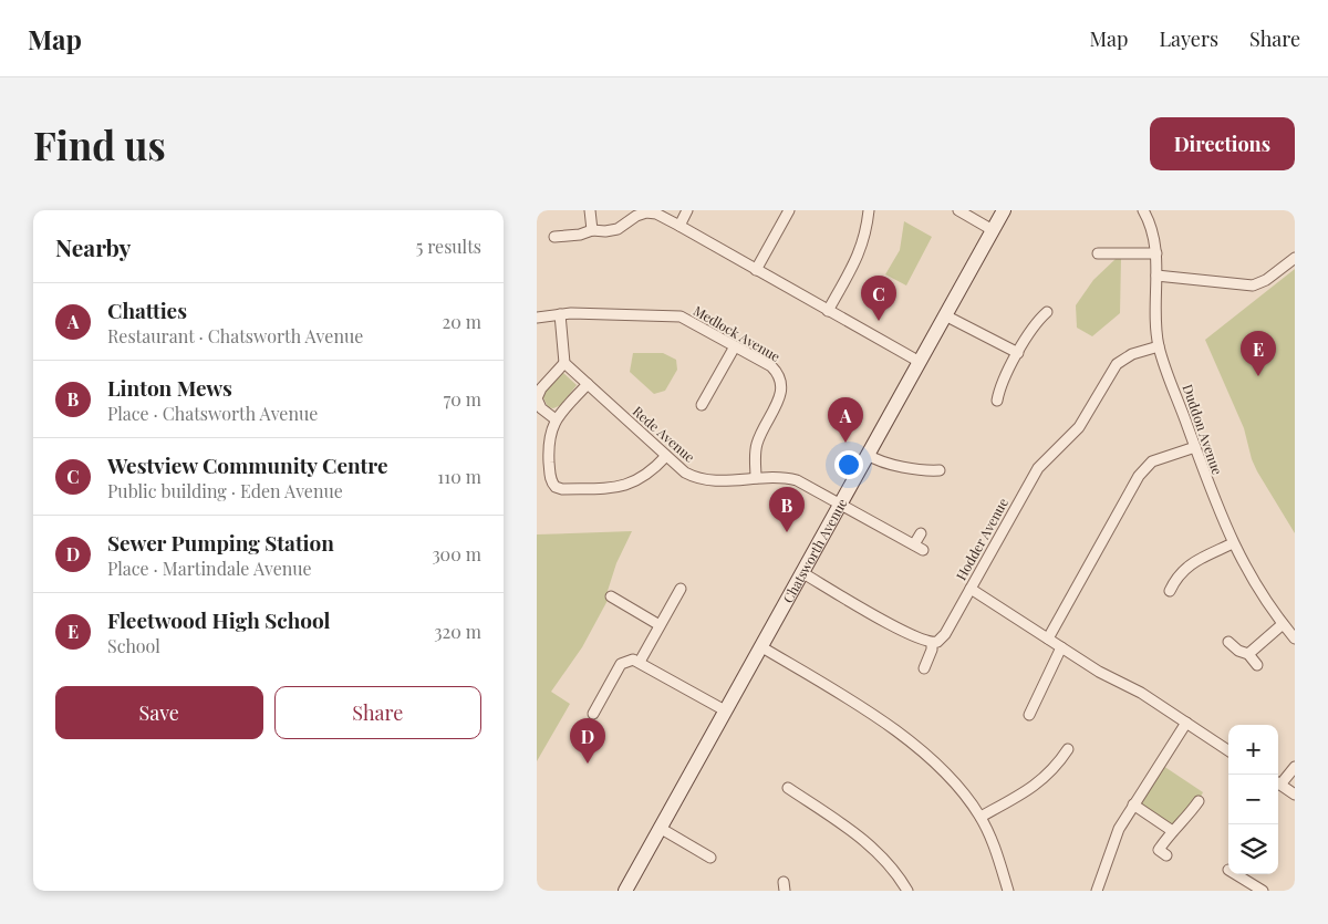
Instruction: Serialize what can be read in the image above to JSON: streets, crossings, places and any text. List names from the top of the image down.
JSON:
{
  "streets": {
    "street": [
      "Medlock Avenue",
      "Duddon Avenue",
      "Rede Avenue",
      "Hodder Avenue",
      "Chatsworth Avenue"
    ]
  },
  "crossings": [
    ["Medlock Avenue", "Rede Avenue"],
    ["Duddon Avenue", "Hodder Avenue"],
    ["Rede Avenue", "Chatsworth Avenue"]
  ],
  "page": {
    "header": "Map",
    "nav": ["Map", "Layers", "Share"],
    "buttons": [
      "Directions",
      ["Save", "Share"]
    ],
    "title": "Find us",
    "heading": ["Nearby", "5 results"],
    "pins": [
      "C",
      "E",
      "A",
      "B",
      "D"
    ],
    "list": [
      {
        "mark": "A",
        "name": "Chatties",
        "note": "Restaurant · Chatsworth Avenue",
        "value": "20 m"
      },
      {
        "mark": "B",
        "name": "Linton Mews",
        "note": "Place · Chatsworth Avenue",
        "value": "70 m"
      },
      {
        "mark": "C",
        "name": "Westview Community Centre",
        "note": "Public building · Eden Avenue",
        "value": "110 m"
      },
      {
        "mark": "D",
        "name": "Sewer Pumping Station",
        "note": "Place · Martindale Avenue",
        "value": "300 m"
      },
      {
        "mark": "E",
        "name": "Fleetwood High School",
        "note": "School",
        "value": "320 m"
      }
    ],
    "map_buttons": ["+", "−"]
  }
}
